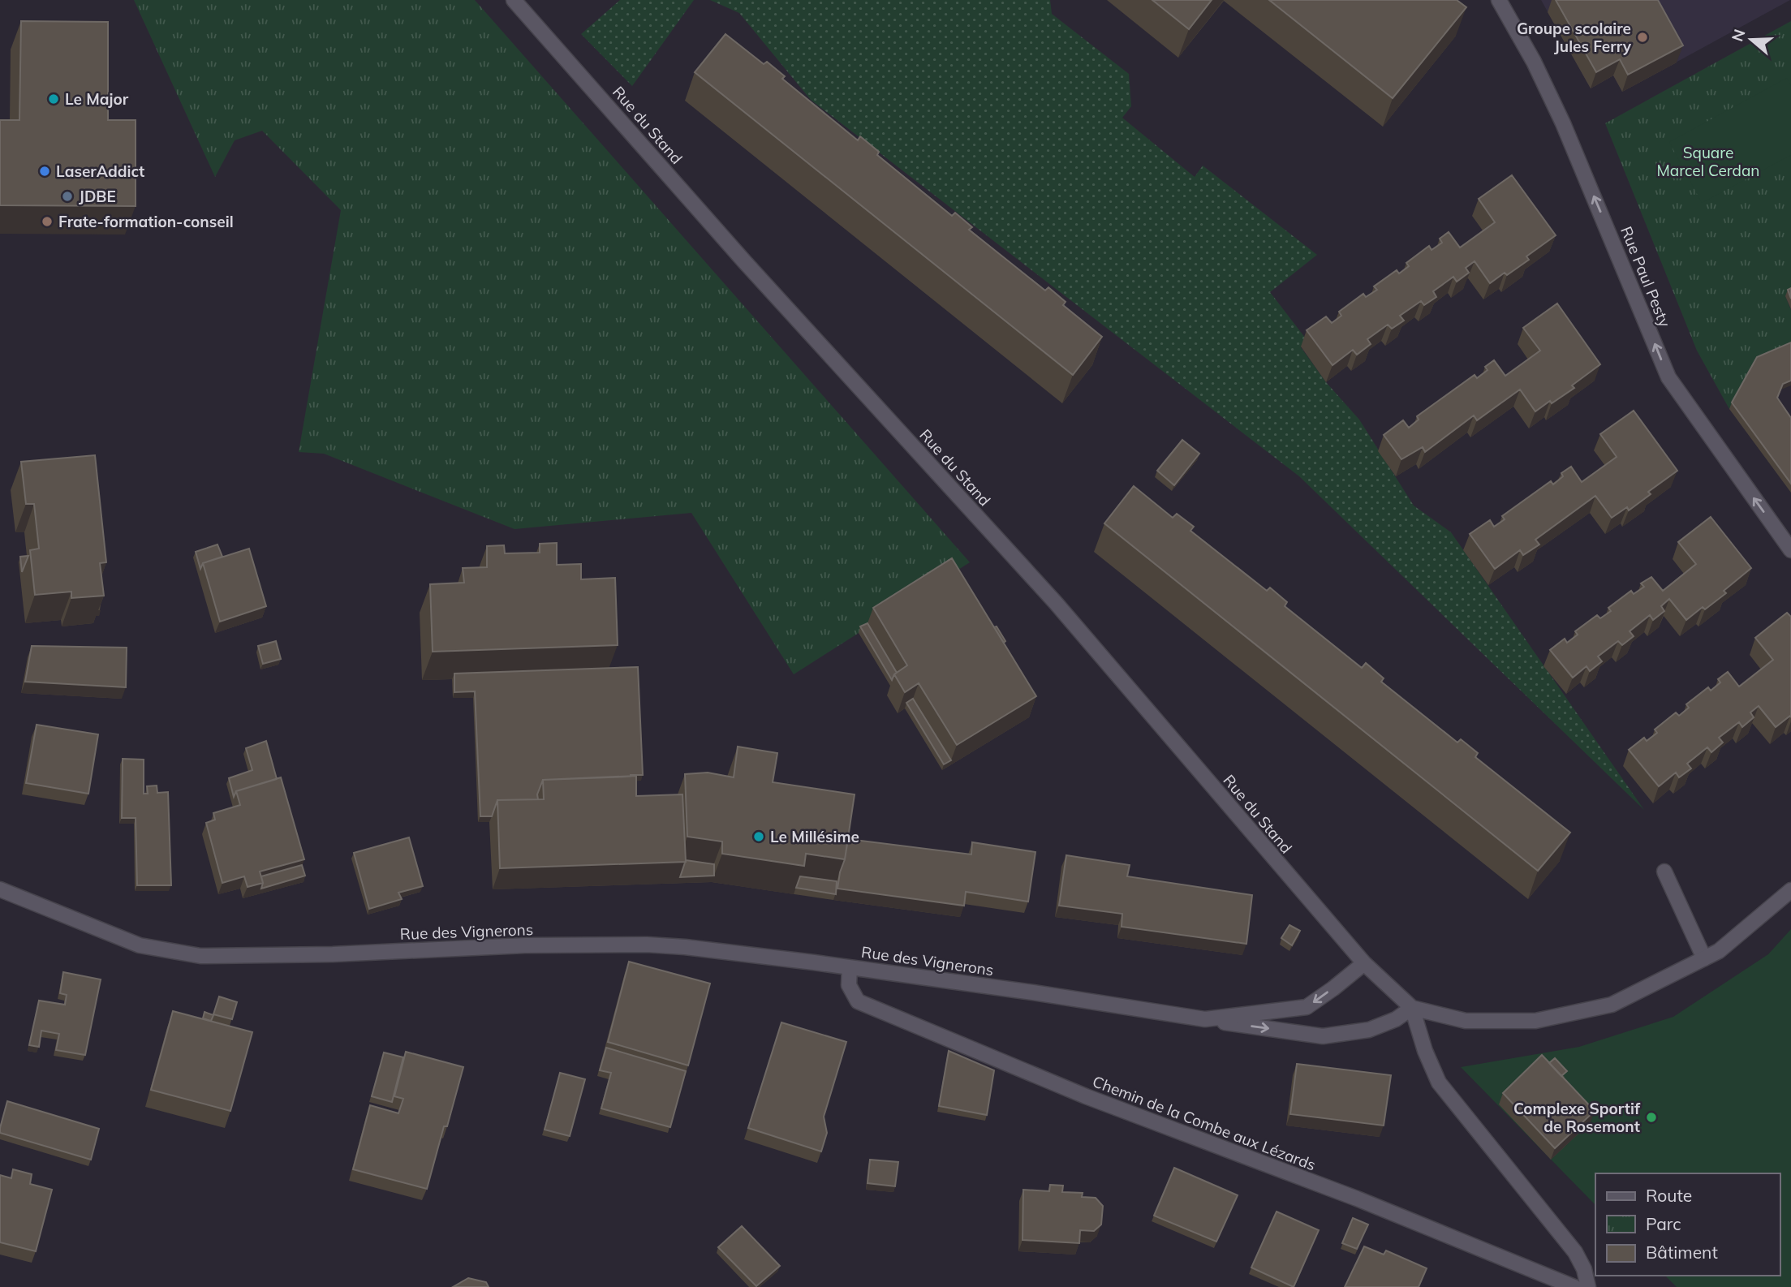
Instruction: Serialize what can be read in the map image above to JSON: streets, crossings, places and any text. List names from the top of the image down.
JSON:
{
  "streets": {
    "street": [
      "Rue du Stand",
      "Rue Paul Pesty",
      "Rue des Vignerons",
      "Chemin de la Combe aux Lézards"
    ]
  },
  "crossings": [
    ["Rue du Stand", "Rue des Vignerons"],
    ["Rue des Vignerons", "Chemin de la Combe aux Lézards"]
  ],
  "one_way": ["Rue Paul Pesty"],
  "parks": ["Square Marcel Cerdan"],
  "places": [
    "Groupe scolaire Jules Ferry",
    "Le Major",
    "LaserAddict",
    "JDBE",
    "Frate-formation-conseil",
    "Le Millésime",
    "Complexe Sportif de Rosemont"
  ],
  "legend": ["Route", "Parc", "Bâtiment"],
  "north": "left"
}
